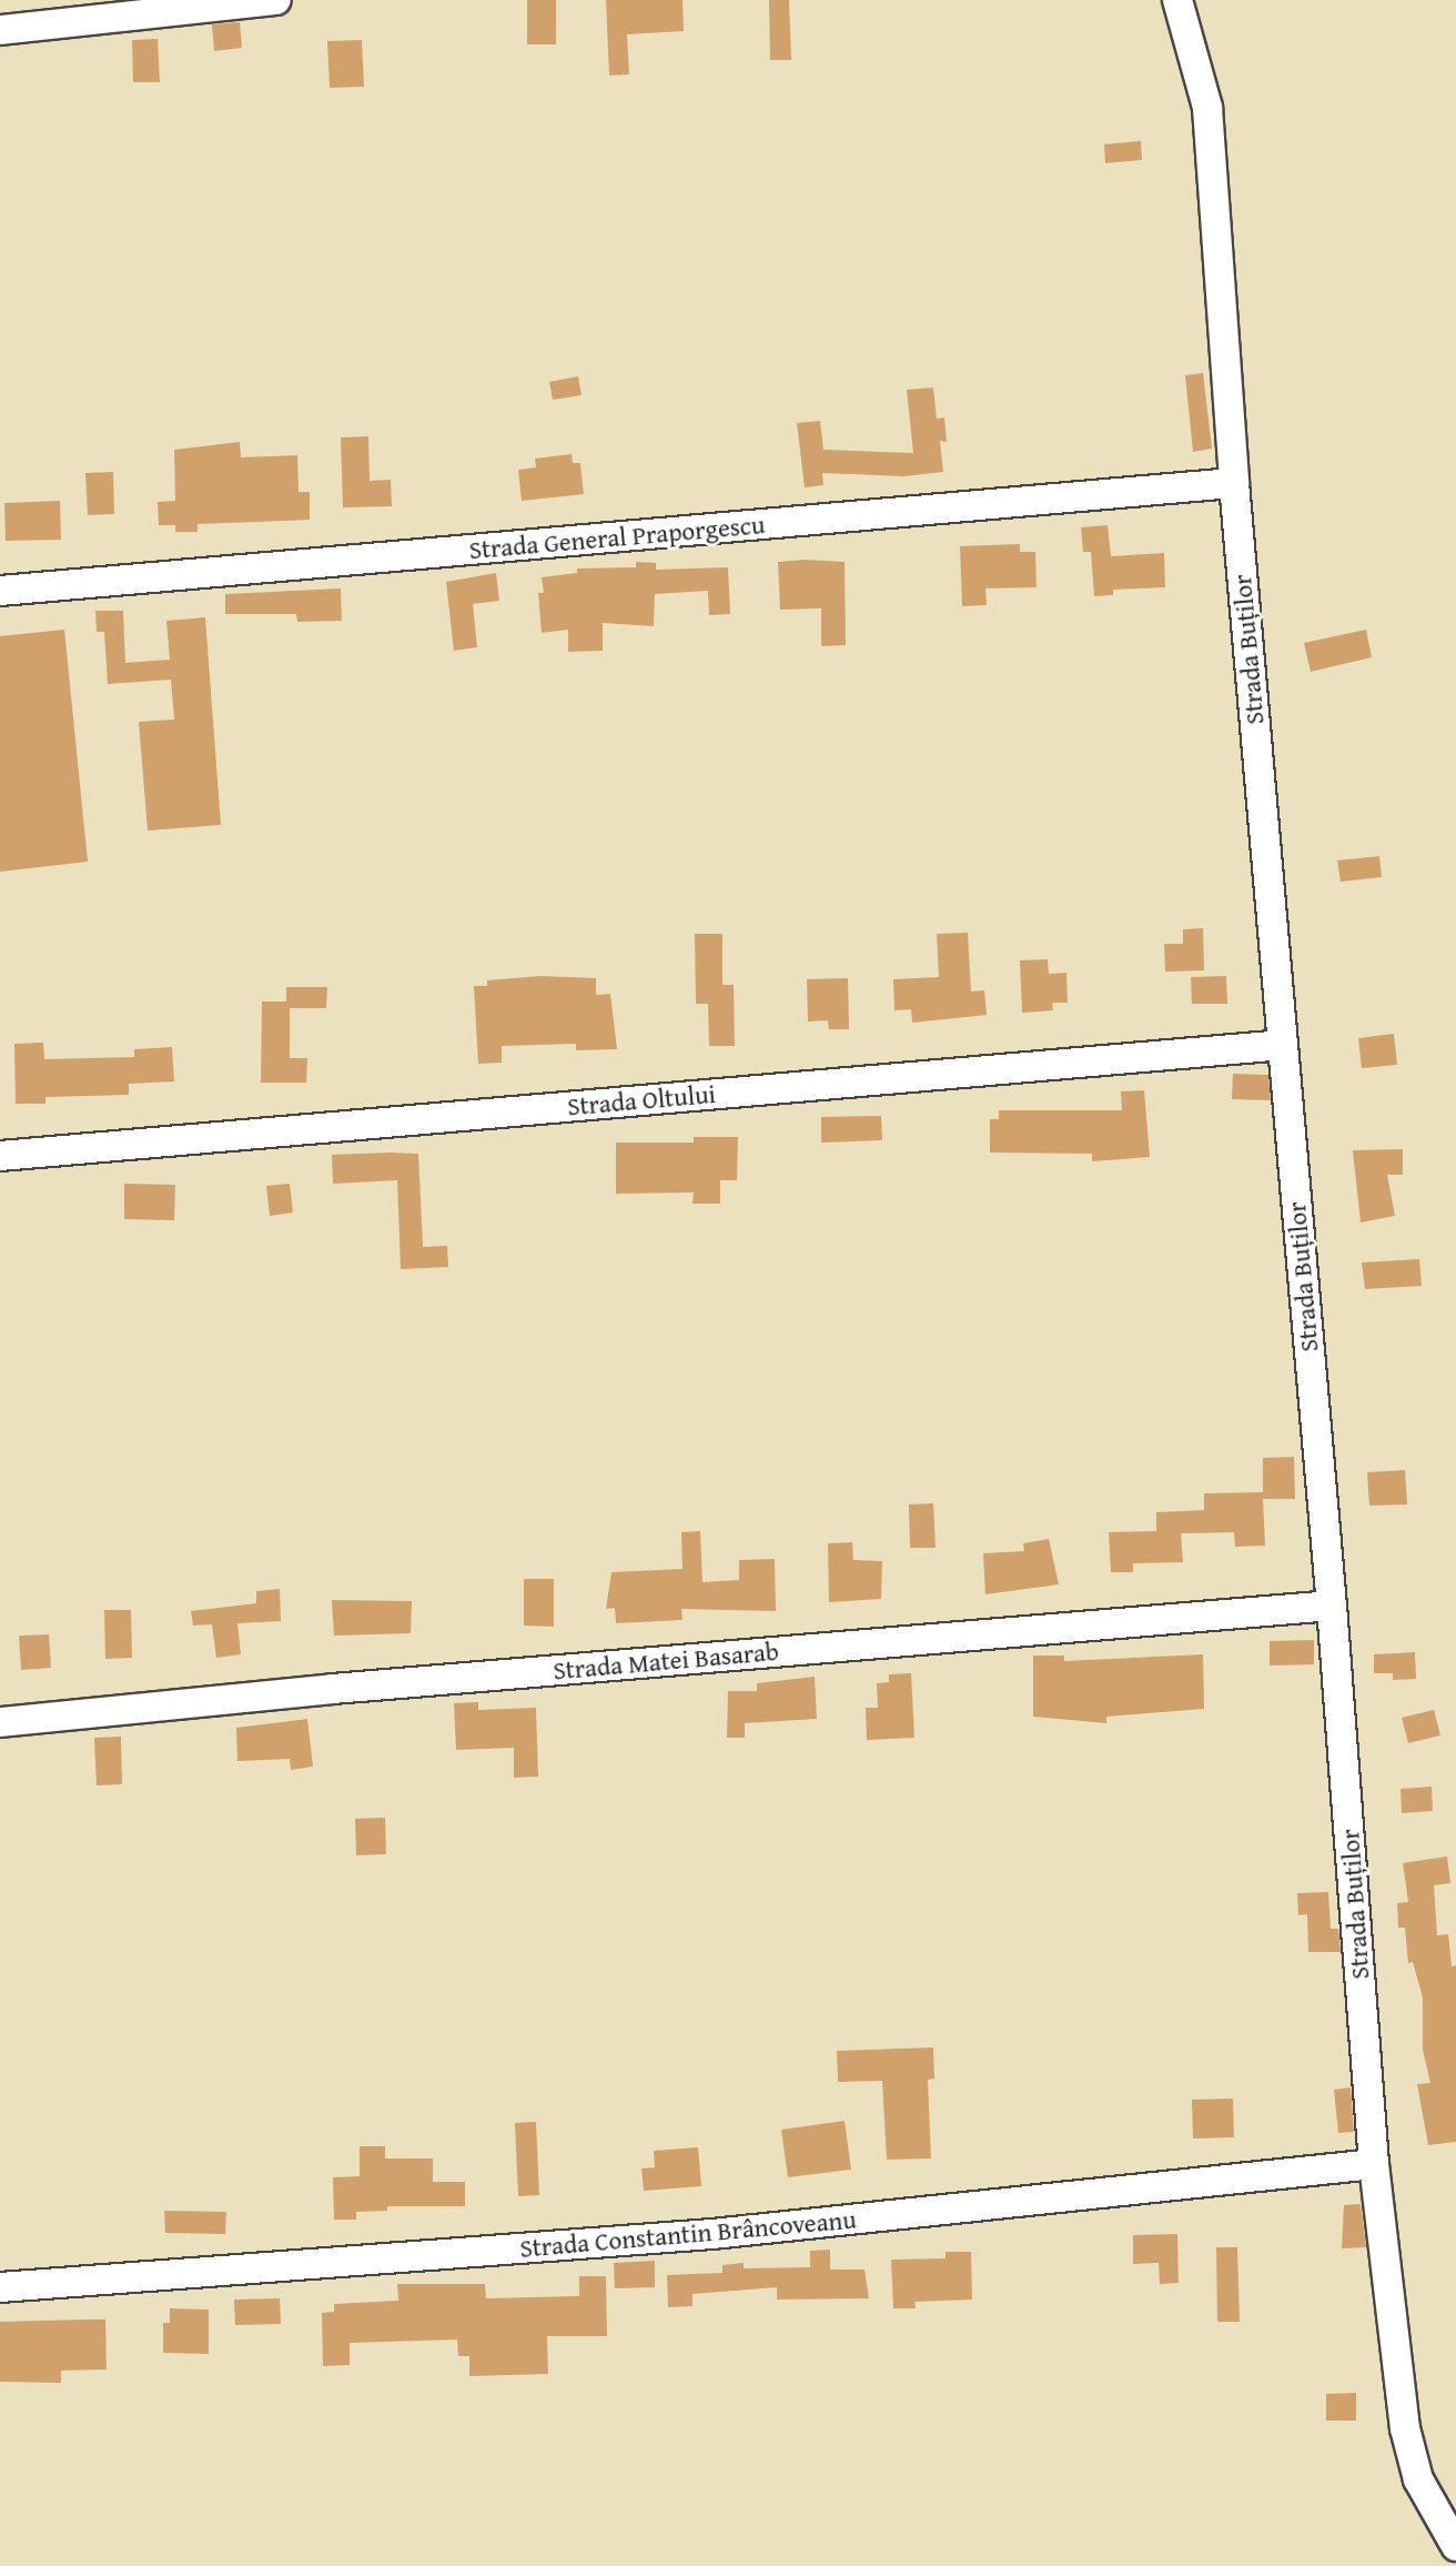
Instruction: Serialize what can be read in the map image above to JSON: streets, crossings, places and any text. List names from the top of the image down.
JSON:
{
  "streets": {
    "street": [
      "Strada General Praporgescu",
      "Strada Buților",
      "Strada Oltului",
      "Strada Matei Basarab",
      "Strada Constantin Brâncoveanu"
    ]
  },
  "crossings": [
    ["Strada General Praporgescu", "Strada Buților"],
    ["Strada Buților", "Strada Oltului"],
    ["Strada Buților", "Strada Matei Basarab"],
    ["Strada Buților", "Strada Constantin Brâncoveanu"]
  ]
}
